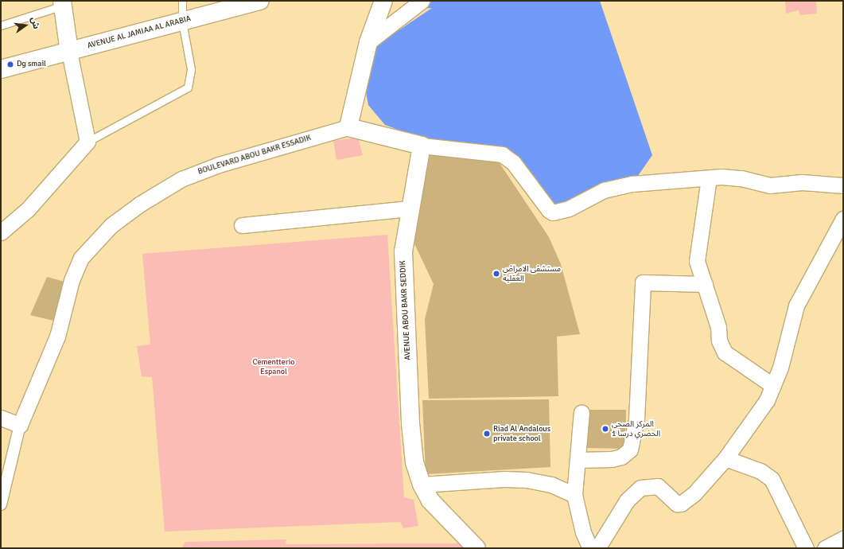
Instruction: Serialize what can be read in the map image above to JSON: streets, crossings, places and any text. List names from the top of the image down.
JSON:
{
  "streets": {
    "street": ["AVENUE AL JAMIAA AL ARABIA", "BOULEVARD ABOU BAKR ESSADIK", "AVENUE ABOU BAKR SEDDIK"]
  },
  "parks": ["Cementterio Espanol"],
  "places": [
    "Dg smail",
    "مستشفى الامراض العقلية",
    "المركز الصحي الحضري درسا 1",
    "Riad Al Andalous private school"
  ],
  "north": "right"
}
